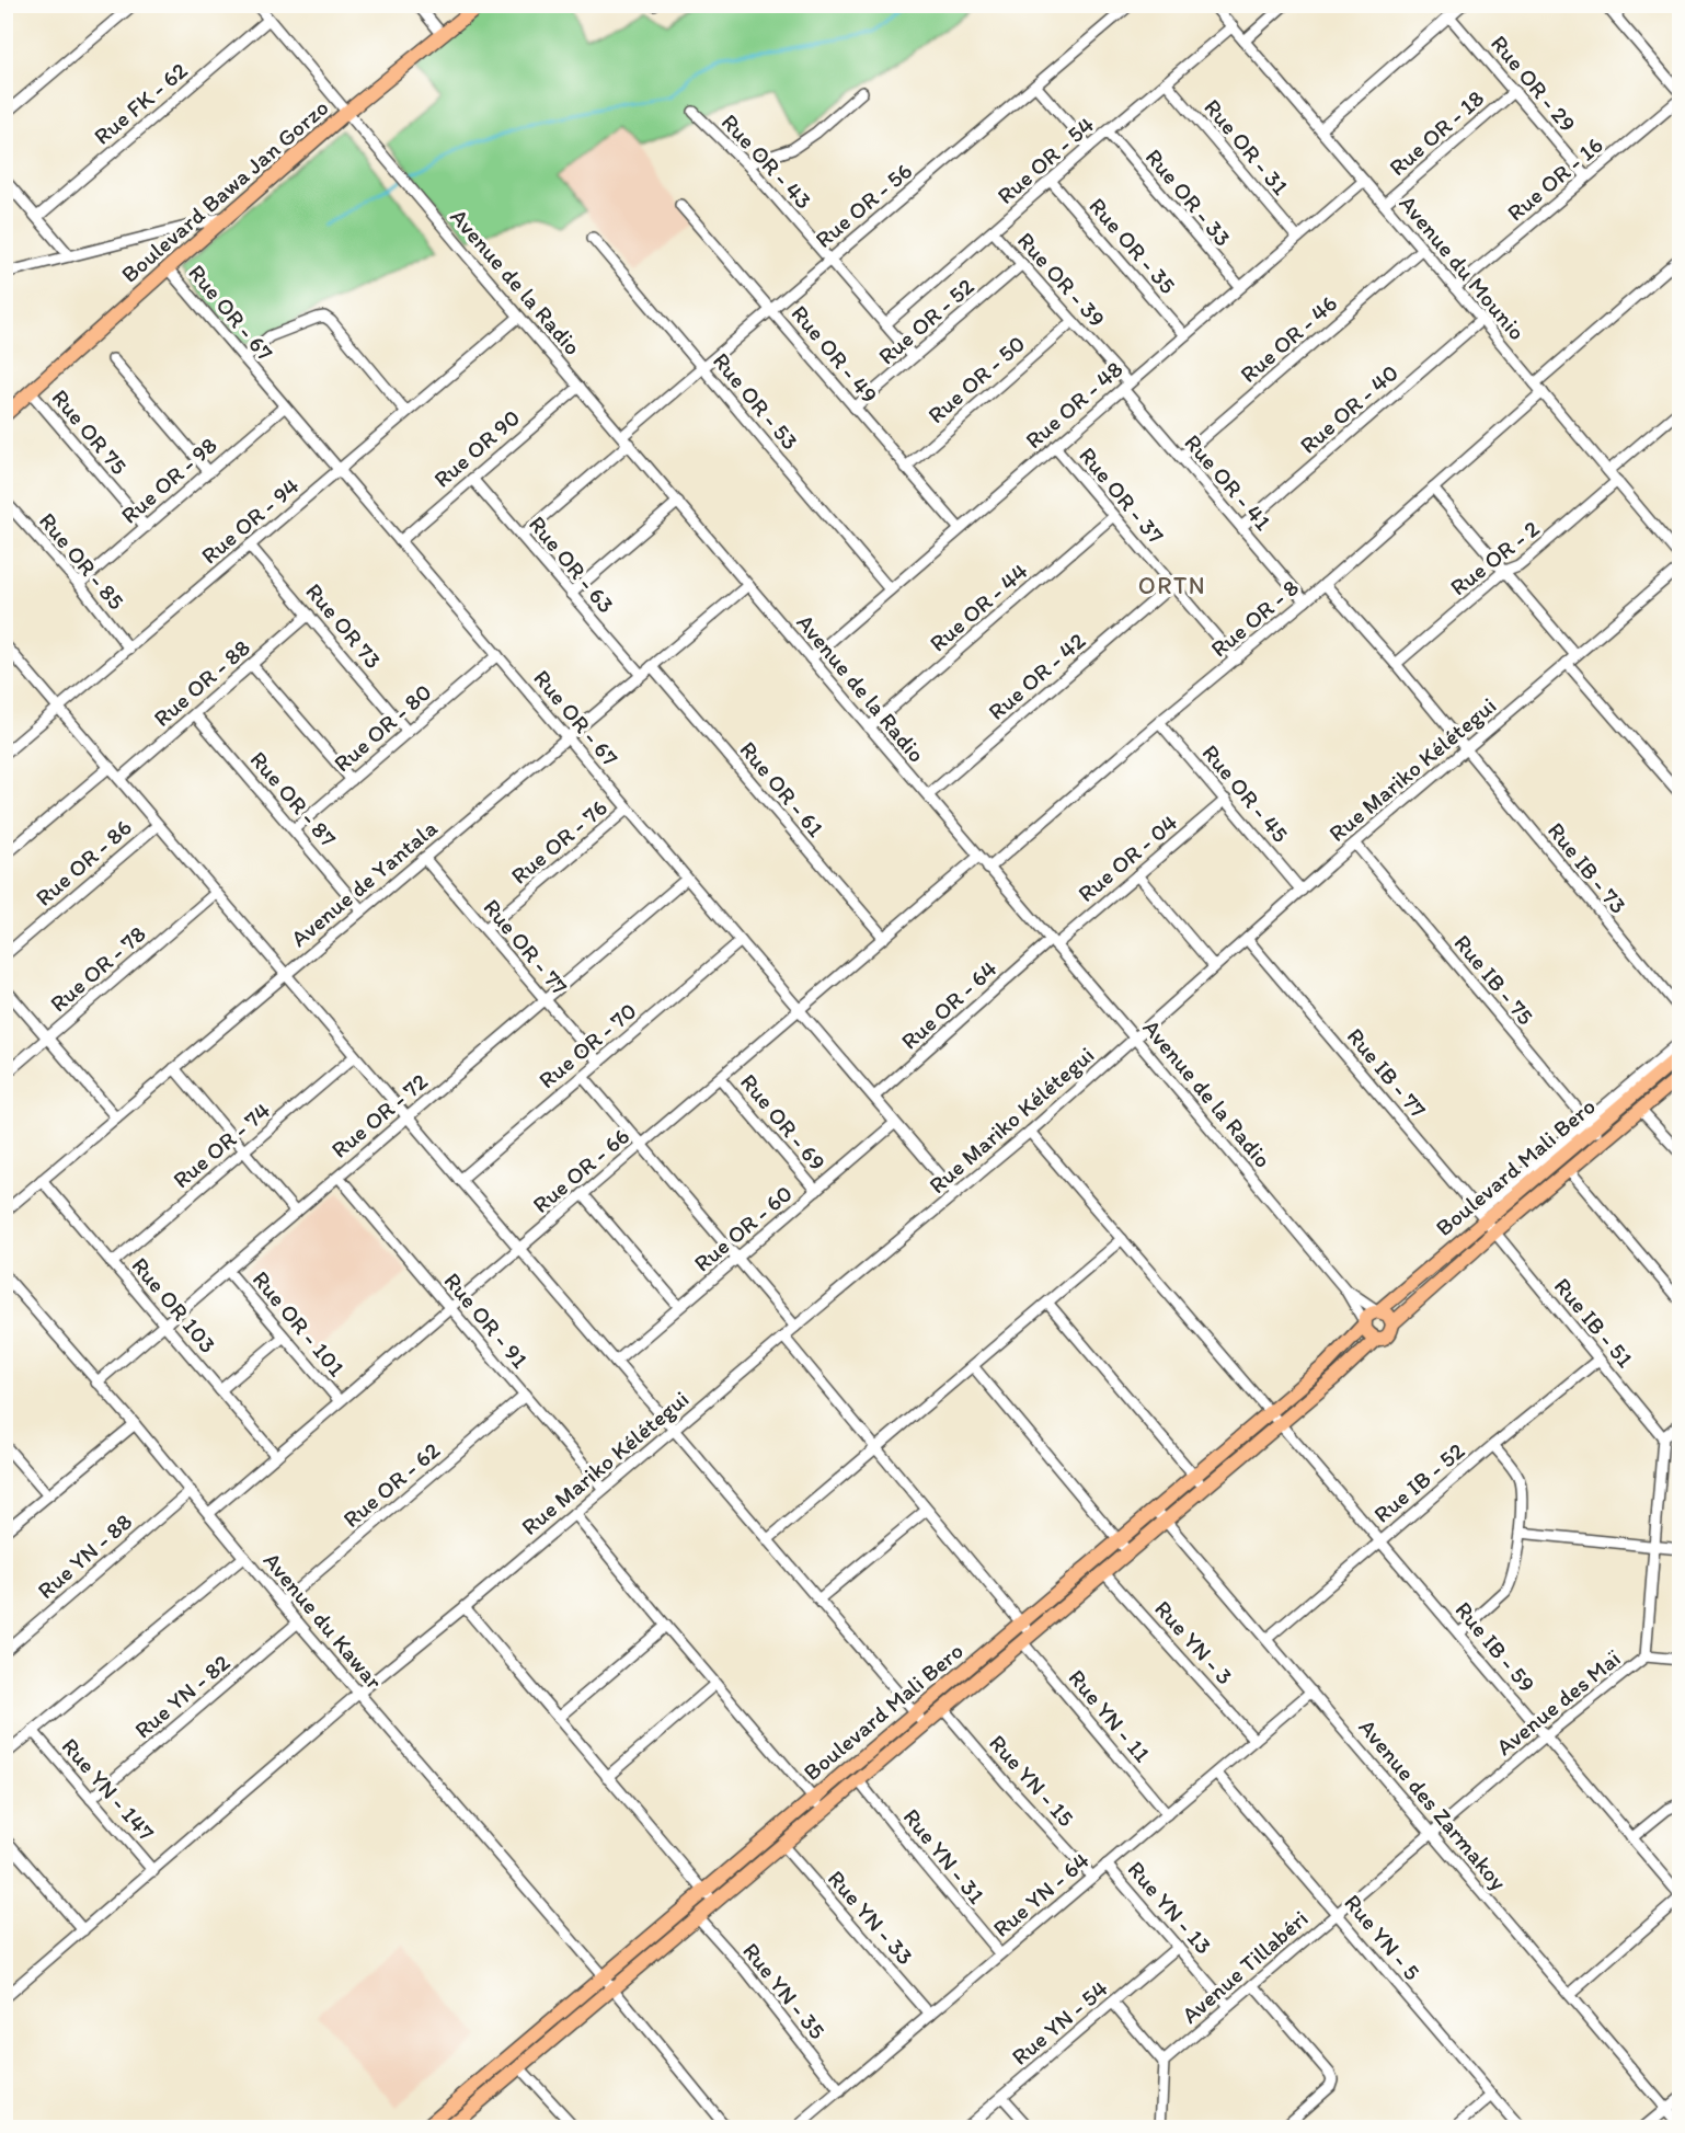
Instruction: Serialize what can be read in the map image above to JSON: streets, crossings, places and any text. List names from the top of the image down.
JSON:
{
  "streets": {
    "main road": ["Boulevard Bawa Jan Gorzo", "Boulevard Mali Bero"],
    "street": [
      "Rue OR - 29",
      "Rue FK - 62",
      "Rue OR - 18",
      "Rue OR - 31",
      "Rue OR - 54",
      "Rue OR - 43",
      "Rue OR - 16",
      "Rue OR - 33",
      "Rue OR - 56",
      "Rue OR - 35",
      "Avenue du Mounio",
      "Rue OR - 39",
      "Avenue de la Radio",
      "Rue OR - 67",
      "Rue OR - 52",
      "Rue OR - 46",
      "Rue OR - 49",
      "Rue OR - 50",
      "Rue OR - 53",
      "Rue OR - 48",
      "Rue OR - 40",
      "Rue OR 75",
      "Rue OR 90",
      "Rue OR - 98",
      "Rue OR - 41",
      "Rue OR - 37",
      "Rue OR - 94",
      "Rue OR - 2",
      "Rue OR - 85",
      "Rue OR - 63",
      "Rue OR - 44",
      "Rue OR - 8",
      "Rue OR 73",
      "Rue OR - 42",
      "Rue OR - 88",
      "Rue OR - 80",
      "Rue Mariko Kélétegui",
      "Rue OR - 61",
      "Rue OR - 45",
      "Rue OR - 87",
      "Rue OR - 76",
      "Rue OR - 04",
      "Rue OR - 86",
      "Rue IB - 73",
      "Avenue de Yantala",
      "Rue OR - 77",
      "Rue OR - 78",
      "Rue IB - 75",
      "Rue OR - 64",
      "Rue OR - 70",
      "Rue IB - 77",
      "Rue OR - 72",
      "Rue OR - 69",
      "Rue OR - 74",
      "Rue OR - 66",
      "Rue OR - 60",
      "Rue OR 103",
      "Rue OR - 91",
      "Rue IB - 51",
      "Rue OR - 101",
      "Rue IB - 52",
      "Rue OR - 62",
      "Rue YN - 88",
      "Avenue du Kawar",
      "Rue YN - 3",
      "Rue IB - 59",
      "Rue YN - 82",
      "Avenue des Maï",
      "Rue YN - 11",
      "Rue YN - 15",
      "Rue YN - 147",
      "Avenue des Zarmakoy",
      "Rue YN - 31",
      "Rue YN - 64",
      "Rue YN - 13",
      "Rue YN - 33",
      "Rue YN - 5",
      "Avenue Tillabéri",
      "Rue YN - 35",
      "Rue YN - 54"
    ]
  },
  "crossings": [
    ["Rue OR - 29", "Rue OR - 18"],
    ["Rue OR - 29", "Rue OR - 16"],
    ["Rue FK - 62", "Avenue de la Radio"],
    ["Rue OR - 18", "Avenue du Mounio"],
    ["Rue OR - 31", "Rue OR - 54"],
    ["Rue OR - 31", "Rue OR - 48"],
    ["Rue OR - 54", "Rue OR - 43"],
    ["Rue OR - 54", "Rue OR - 33"],
    ["Rue OR - 54", "Rue OR - 35"],
    ["Rue OR - 54", "Avenue du Mounio"],
    ["Rue OR - 54", "Rue OR - 39"],
    ["Rue OR - 43", "Rue OR - 56"],
    ["Rue OR - 43", "Rue OR - 52"],
    ["Rue OR - 16", "Avenue du Mounio"],
    ["Boulevard Bawa Jan Gorzo", "Avenue de la Radio"],
    ["Boulevard Bawa Jan Gorzo", "Rue OR - 67"],
    ["Boulevard Bawa Jan Gorzo", "Rue OR 75"],
    ["Rue OR - 33", "Rue OR - 48"],
    ["Rue OR - 56", "Avenue de la Radio"],
    ["Rue OR - 56", "Rue OR - 49"],
    ["Rue OR - 56", "Rue OR - 53"],
    ["Rue OR - 56", "Rue OR - 63"],
    ["Rue OR - 35", "Rue OR - 48"],
    ["Avenue du Mounio", "Rue OR - 46"],
    ["Avenue du Mounio", "Rue OR - 48"],
    ["Avenue du Mounio", "Rue OR - 40"],
    ["Avenue du Mounio", "Rue OR - 2"],
    ["Avenue du Mounio", "Rue OR - 8"],
    ["Rue OR - 39", "Rue OR - 52"],
    ["Rue OR - 39", "Rue OR - 50"],
    ["Rue OR - 39", "Rue OR - 48"],
    ["Rue OR - 39", "Rue OR - 41"],
    ["Avenue de la Radio", "Rue OR - 48"],
    ["Avenue de la Radio", "Rue OR 90"],
    ["Avenue de la Radio", "Rue OR - 94"],
    ["Avenue de la Radio", "Rue OR - 44"],
    ["Avenue de la Radio", "Rue OR - 8"],
    ["Avenue de la Radio", "Rue OR - 42"],
    ["Avenue de la Radio", "Rue Mariko Kélétegui"],
    ["Avenue de la Radio", "Rue OR - 04"],
    ["Avenue de la Radio", "Avenue de Yantala"],
    ["Avenue de la Radio", "Rue OR - 64"],
    ["Avenue de la Radio", "Boulevard Mali Bero"],
    ["Avenue de la Radio", "Rue OR - 66"],
    ["Rue OR - 67", "Rue OR 90"],
    ["Rue OR - 67", "Rue OR - 98"],
    ["Rue OR - 67", "Rue OR - 94"],
    ["Rue OR - 67", "Rue OR - 80"],
    ["Rue OR - 67", "Rue Mariko Kélétegui"],
    ["Rue OR - 67", "Rue OR - 76"],
    ["Rue OR - 67", "Avenue de Yantala"],
    ["Rue OR - 67", "Rue OR - 64"],
    ["Rue OR - 67", "Rue OR - 70"],
    ["Rue OR - 67", "Rue OR - 72"],
    ["Rue OR - 67", "Rue OR - 66"],
    ["Rue OR - 67", "Rue OR - 60"],
    ["Rue OR - 52", "Rue OR - 49"],
    ["Rue OR - 46", "Rue OR - 41"],
    ["Rue OR - 49", "Rue OR - 50"],
    ["Rue OR - 49", "Rue OR - 48"],
    ["Rue OR - 53", "Rue OR - 48"],
    ["Rue OR - 48", "Rue OR - 41"],
    ["Rue OR - 48", "Rue OR - 37"],
    ["Rue OR - 40", "Rue OR - 41"],
    ["Rue OR 75", "Rue OR - 98"],
    ["Rue OR 90", "Rue OR - 63"],
    ["Rue OR - 98", "Rue OR - 85"],
    ["Rue OR - 41", "Rue OR - 8"],
    ["Rue OR - 37", "Rue OR - 44"],
    ["Rue OR - 37", "Rue OR - 8"],
    ["Rue OR - 37", "Rue OR - 42"],
    ["Rue OR - 94", "Rue OR - 85"],
    ["Rue OR - 94", "Rue OR 73"],
    ["Rue OR - 63", "Avenue de Yantala"],
    ["Rue OR - 8", "Rue OR - 45"],
    ["Rue OR 73", "Rue OR - 88"],
    ["Rue OR 73", "Rue OR - 80"],
    ["Rue OR - 88", "Rue OR - 87"],
    ["Rue OR - 80", "Rue OR - 87"],
    ["Rue Mariko Kélétegui", "Rue OR - 45"],
    ["Rue Mariko Kélétegui", "Rue IB - 73"],
    ["Rue Mariko Kélétegui", "Rue IB - 75"],
    ["Rue Mariko Kélétegui", "Rue IB - 77"],
    ["Rue Mariko Kélétegui", "Rue OR - 91"],
    ["Rue Mariko Kélétegui", "Avenue du Kawar"],
    ["Rue Mariko Kélétegui", "Rue IB - 59"],
    ["Rue Mariko Kélétegui", "Rue YN - 11"],
    ["Rue Mariko Kélétegui", "Rue YN - 147"],
    ["Rue OR - 61", "Avenue de Yantala"],
    ["Rue OR - 61", "Rue OR - 66"],
    ["Rue OR - 45", "Rue OR - 04"],
    ["Rue OR - 87", "Avenue de Yantala"],
    ["Rue OR - 76", "Rue OR - 77"],
    ["Rue OR - 04", "Rue OR - 64"],
    ["Avenue de Yantala", "Rue OR - 77"],
    ["Avenue de Yantala", "Rue OR 103"],
    ["Rue OR - 77", "Rue OR - 70"],
    ["Rue OR - 77", "Rue OR - 72"],
    ["Rue IB - 75", "Boulevard Mali Bero"],
    ["Rue IB - 77", "Boulevard Mali Bero"],
    ["Rue IB - 77", "Rue IB - 51"],
    ["Rue OR - 72", "Rue OR 103"],
    ["Rue OR - 72", "Rue OR - 91"],
    ["Rue OR - 72", "Rue OR - 101"],
    ["Rue OR - 72", "Avenue du Kawar"],
    ["Rue OR - 69", "Rue OR - 66"],
    ["Rue OR - 69", "Rue OR - 60"],
    ["Rue OR - 74", "Rue OR 103"],
    ["Boulevard Mali Bero", "Rue IB - 51"],
    ["Boulevard Mali Bero", "Avenue du Kawar"],
    ["Boulevard Mali Bero", "Rue YN - 3"],
    ["Boulevard Mali Bero", "Rue IB - 59"],
    ["Boulevard Mali Bero", "Rue YN - 11"],
    ["Boulevard Mali Bero", "Rue YN - 15"],
    ["Boulevard Mali Bero", "Avenue des Zarmakoy"],
    ["Boulevard Mali Bero", "Rue YN - 31"],
    ["Boulevard Mali Bero", "Rue YN - 33"],
    ["Boulevard Mali Bero", "Rue YN - 35"],
    ["Rue OR - 66", "Rue OR 103"],
    ["Rue OR - 66", "Rue OR - 91"],
    ["Rue OR - 66", "Rue OR - 101"],
    ["Rue OR - 66", "Avenue du Kawar"],
    ["Rue OR - 91", "Rue OR - 62"],
    ["Rue IB - 51", "Rue IB - 52"],
    ["Rue IB - 51", "Avenue des Maï"],
    ["Rue IB - 52", "Rue IB - 59"],
    ["Rue IB - 52", "Avenue des Zarmakoy"],
    ["Rue OR - 62", "Avenue du Kawar"],
    ["Rue YN - 88", "Avenue du Kawar"],
    ["Avenue du Kawar", "Rue YN - 82"],
    ["Rue YN - 3", "Rue YN - 64"],
    ["Rue IB - 59", "Avenue des Maï"],
    ["Rue YN - 82", "Rue YN - 147"],
    ["Avenue des Maï", "Avenue des Zarmakoy"],
    ["Avenue des Maï", "Avenue Tillabéri"],
    ["Rue YN - 11", "Rue YN - 64"],
    ["Rue YN - 15", "Rue YN - 64"],
    ["Avenue des Zarmakoy", "Rue YN - 64"],
    ["Avenue des Zarmakoy", "Avenue Tillabéri"],
    ["Rue YN - 31", "Rue YN - 64"],
    ["Rue YN - 64", "Rue YN - 13"],
    ["Rue YN - 64", "Rue YN - 33"],
    ["Rue YN - 64", "Rue YN - 5"],
    ["Rue YN - 64", "Rue YN - 35"],
    ["Rue YN - 13", "Avenue Tillabéri"],
    ["Rue YN - 13", "Rue YN - 54"],
    ["Rue YN - 5", "Avenue Tillabéri"]
  ],
  "districts": ["ORTN"]
}
